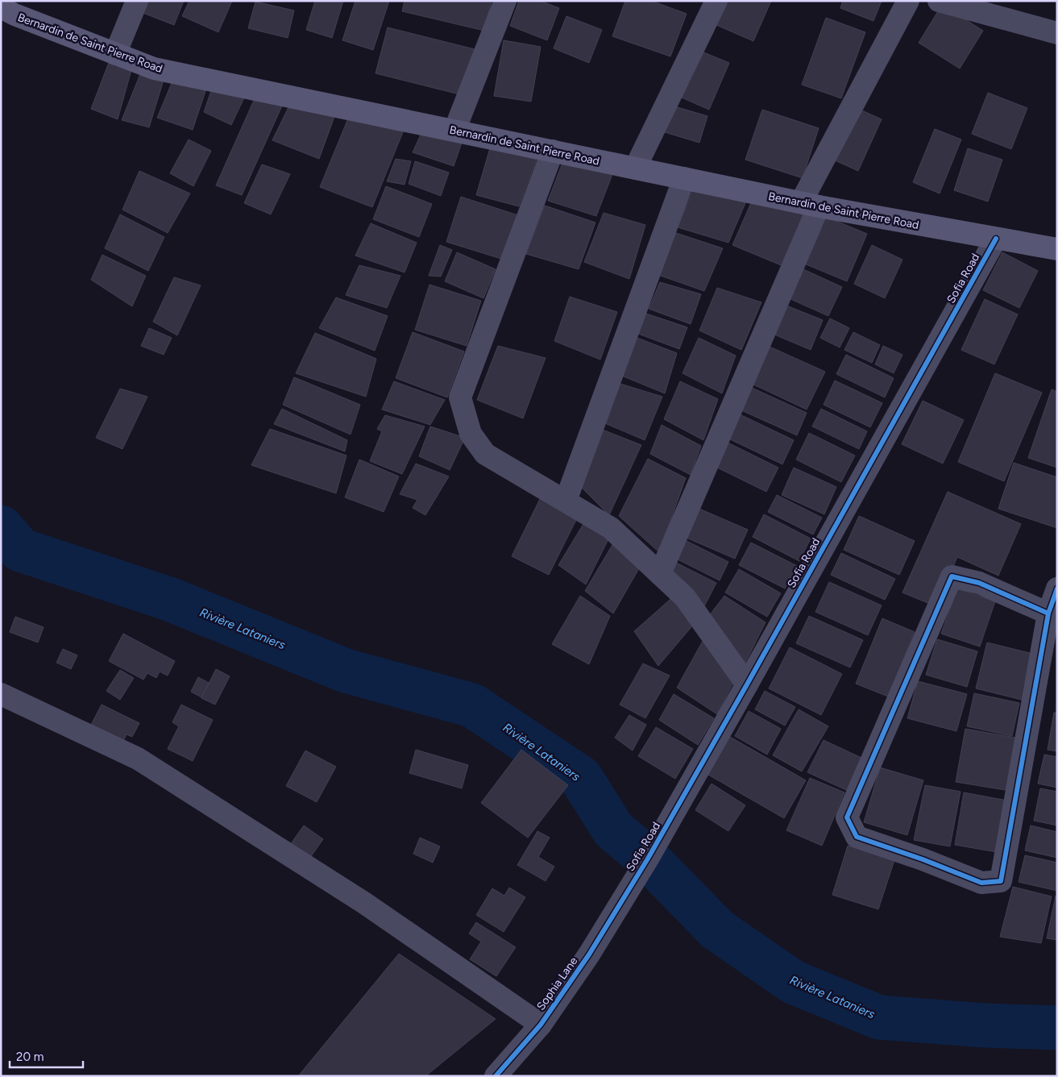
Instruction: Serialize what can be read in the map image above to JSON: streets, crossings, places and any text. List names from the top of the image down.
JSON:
{
  "streets": {
    "main road": ["Bernardin de Saint Pierre Road"],
    "street": ["Sofia Road", "Sophia Lane"]
  },
  "crossings": [
    ["Bernardin de Saint Pierre Road", "Sofia Road"],
    ["Sofia Road", "Sophia Lane"]
  ],
  "water": ["Rivière Lataniers"],
  "scale_bar": "20 m"
}
